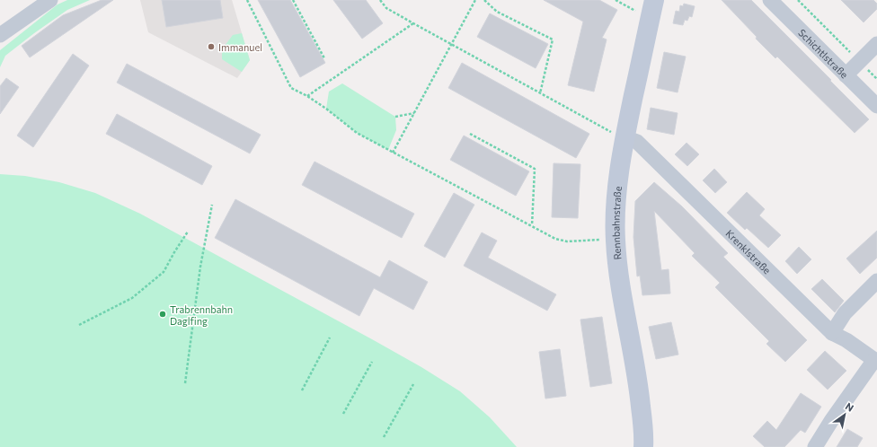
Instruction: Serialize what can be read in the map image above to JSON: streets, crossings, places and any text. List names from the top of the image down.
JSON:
{
  "streets": {
    "street": ["Schichtlstraße", "Rennbahnstraße", "Krenklstraße"]
  },
  "crossings": [
    ["Rennbahnstraße", "Krenklstraße"]
  ],
  "places": ["Immanuel", "Trabrennbahn Daglfing"],
  "north": "top right"
}
